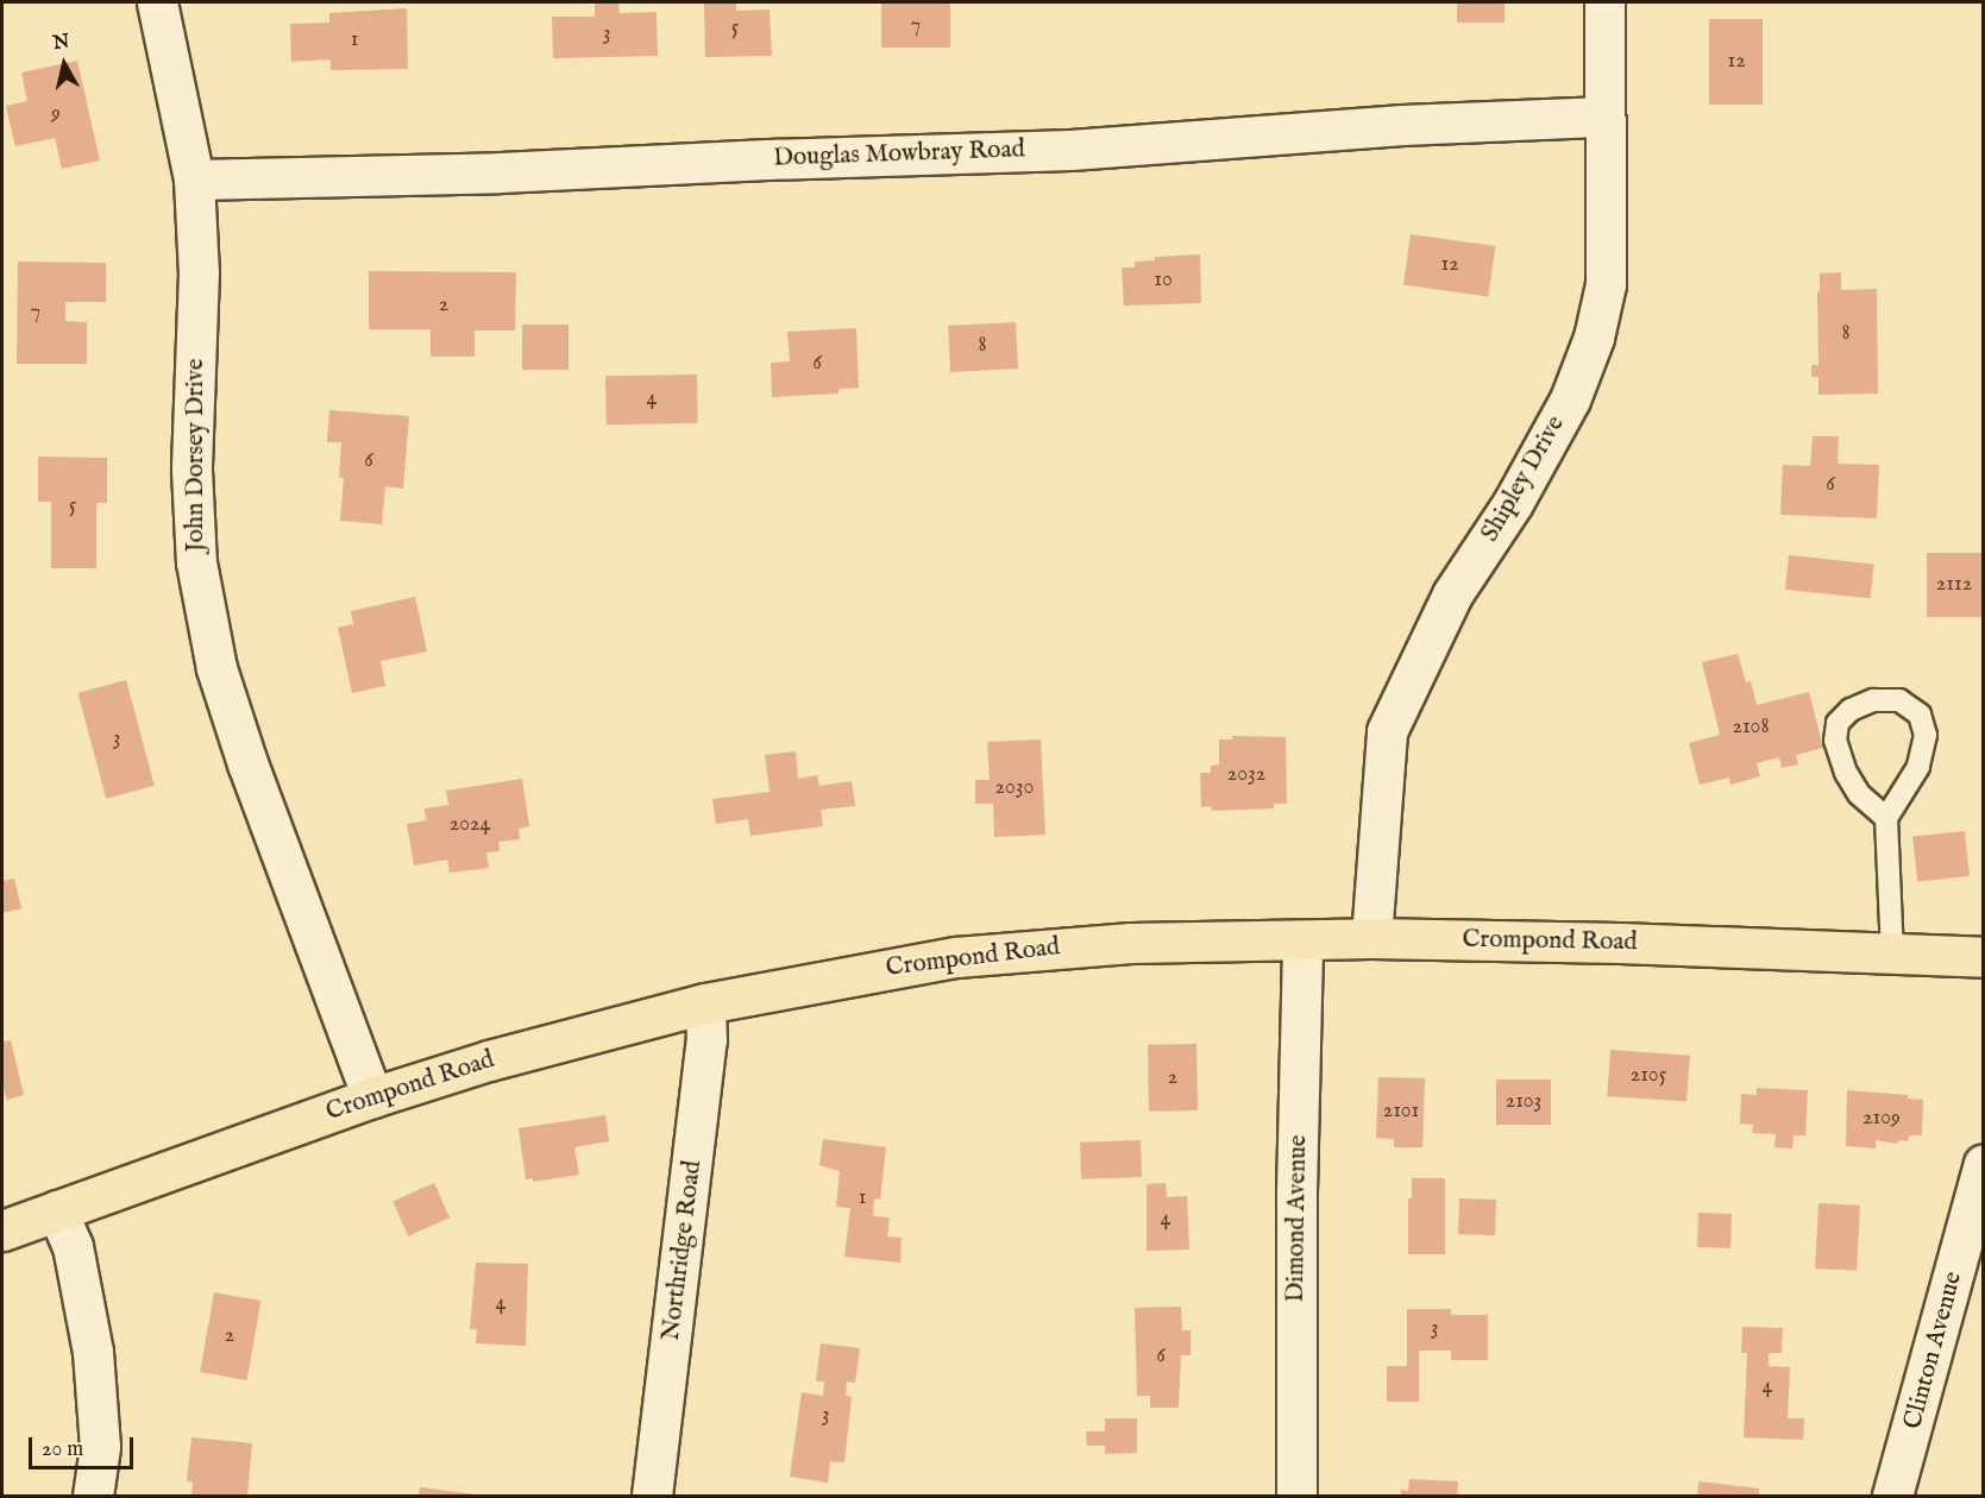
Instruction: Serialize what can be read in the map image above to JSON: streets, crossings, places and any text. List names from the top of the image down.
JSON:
{
  "streets": {
    "main road": ["Crompond Road"],
    "street": [
      "Douglas Mowbray Road",
      "John Dorsey Drive",
      "Shipley Drive",
      "Dimond Avenue",
      "Northridge Road",
      "Clinton Avenue"
    ]
  },
  "crossings": [
    ["Douglas Mowbray Road", "John Dorsey Drive"],
    ["Douglas Mowbray Road", "Shipley Drive"],
    ["John Dorsey Drive", "Crompond Road"],
    ["Shipley Drive", "Crompond Road"],
    ["Crompond Road", "Dimond Avenue"],
    ["Crompond Road", "Northridge Road"]
  ],
  "house_numbers": [
    "7",
    "5",
    "3",
    "1",
    "12",
    "9",
    "12",
    "10",
    "2",
    "7",
    "8",
    "8",
    "6",
    "4",
    "6",
    "6",
    "5",
    "2112",
    "2108",
    "3",
    "2032",
    "2030",
    "2024",
    "2105",
    "2",
    "2103",
    "2101",
    "2109",
    "1",
    "4",
    "4",
    "3",
    "2",
    "6",
    "4",
    "3"
  ],
  "scale_bar": "20 m",
  "north": "top"
}
